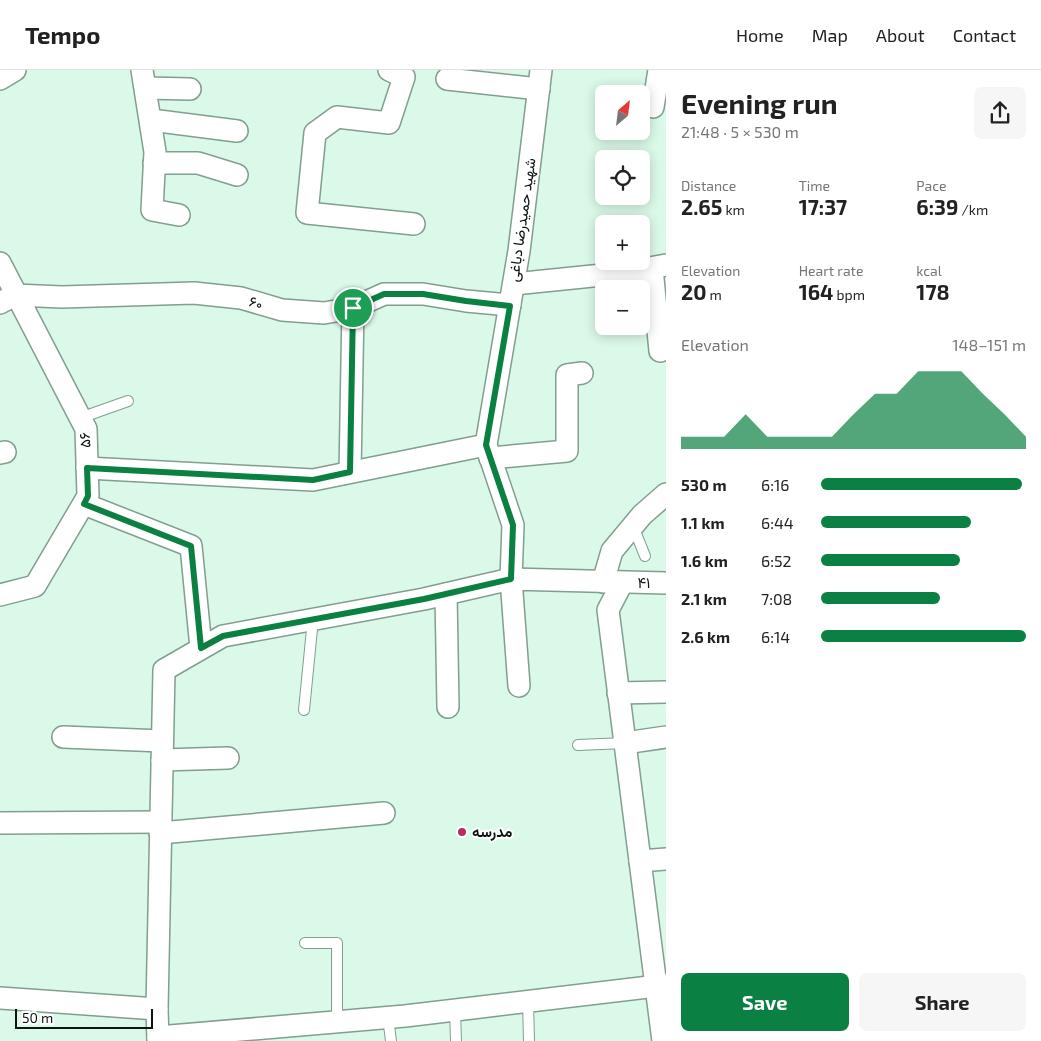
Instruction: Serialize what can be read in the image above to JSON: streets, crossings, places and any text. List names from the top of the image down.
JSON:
{
  "streets": {
    "street": [
      "شهید حمیدرضا دباغی",
      "۶۰",
      "۵۶",
      "۴۱"
    ]
  },
  "crossings": [
    ["شهید حمیدرضا دباغی", "۶۰"],
    ["۶۰", "۵۶"]
  ],
  "places": ["مدرسه"],
  "scale_bar": "50 m",
  "north": "top right",
  "page": {
    "header": "Tempo",
    "nav": [
      "Home",
      "Map",
      "About",
      "Contact"
    ],
    "heading": ["Evening run", "21:48 · 5 × 530 m"],
    "map_buttons": ["+", "−"],
    "stats": [
      ["Distance", "2.65 km"],
      ["Time", "17:37"],
      ["Pace", "6:39 /km"],
      ["Elevation", "20 m"],
      ["Heart rate", "164 bpm"],
      ["kcal", "178"]
    ],
    "chart": ["Elevation", "148–151 m"],
    "list": [
      {
        "name": "530 m",
        "note": "6:16"
      },
      {
        "name": "1.1 km",
        "note": "6:44"
      },
      {
        "name": "1.6 km",
        "note": "6:52"
      },
      {
        "name": "2.1 km",
        "note": "7:08"
      },
      {
        "name": "2.6 km",
        "note": "6:14"
      }
    ],
    "buttons": ["Save", "Share"],
    "scale": "50 m"
  }
}
